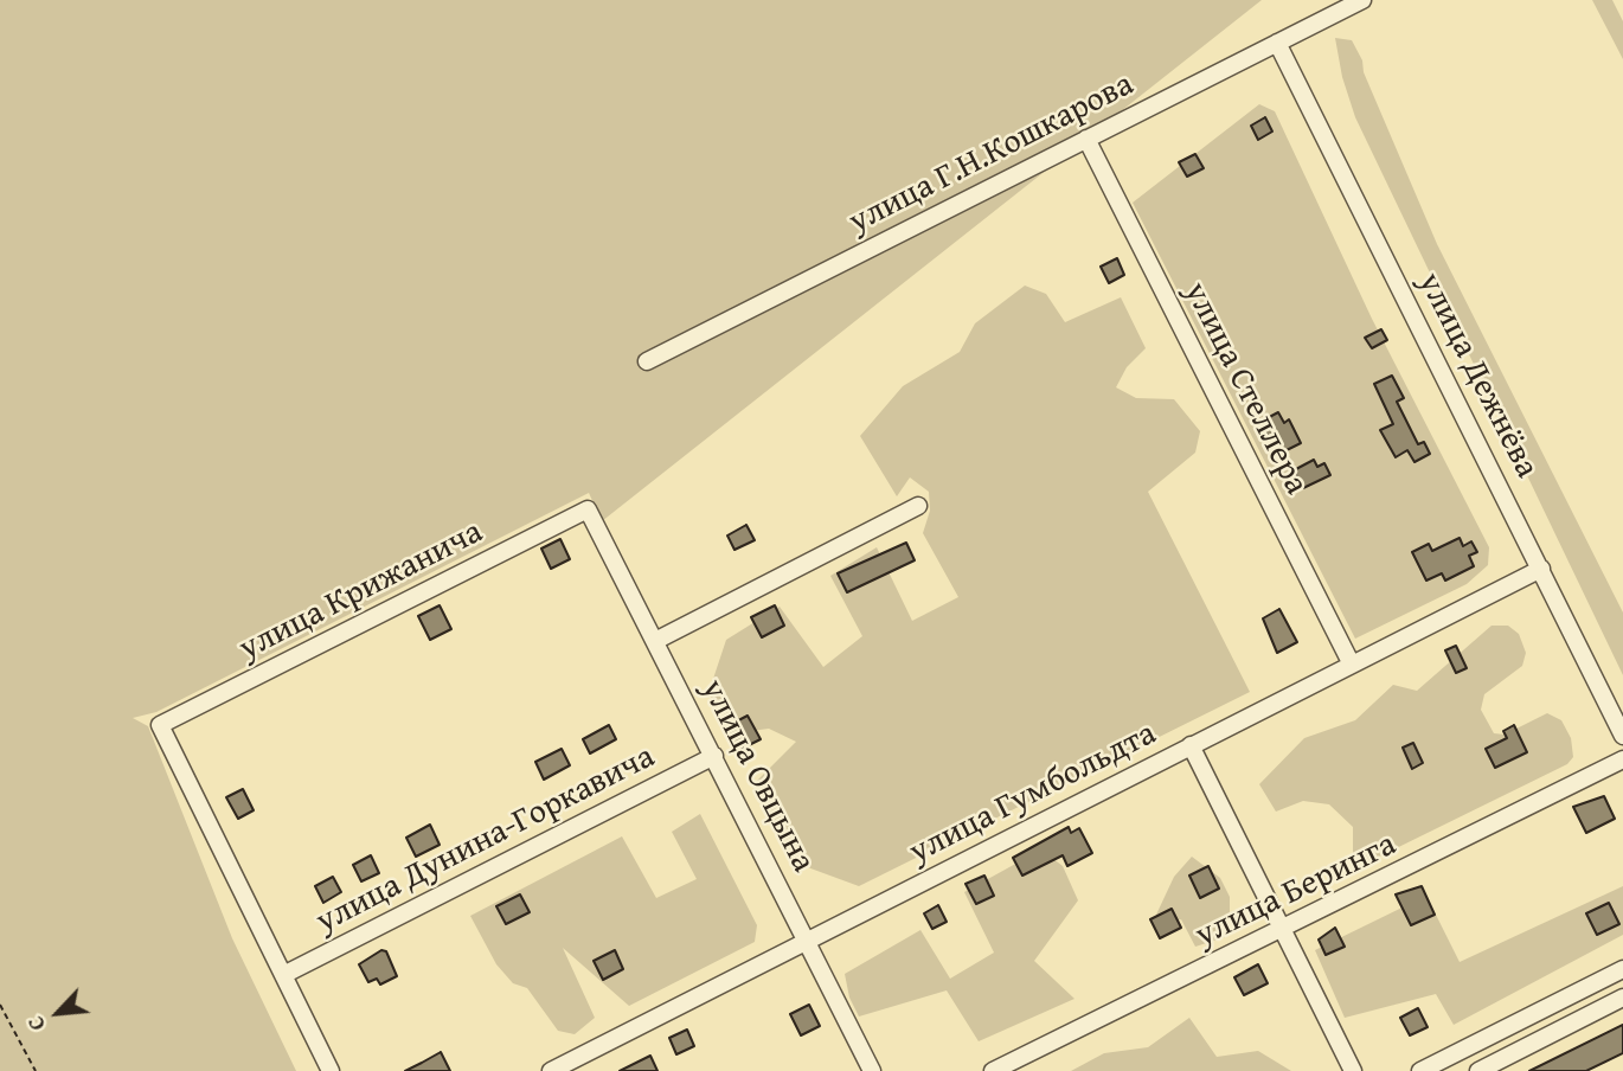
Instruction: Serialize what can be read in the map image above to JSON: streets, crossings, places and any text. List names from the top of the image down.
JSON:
{
  "streets": {
    "street": [
      "улица Г.Н.Кошкарова",
      "улица Дежнёва",
      "улица Стеллера",
      "улица Крижанича",
      "улица Овцына",
      "улица Гумбольдта",
      "улица Дунина-Горкавича",
      "улица Беринга"
    ]
  },
  "crossings": [
    ["улица Г.Н.Кошкарова", "улица Дежнёва"],
    ["улица Г.Н.Кошкарова", "улица Стеллера"],
    ["улица Дежнёва", "улица Гумбольдта"],
    ["улица Стеллера", "улица Гумбольдта"],
    ["улица Крижанича", "улица Овцына"],
    ["улица Крижанича", "улица Дунина-Горкавича"],
    ["улица Овцына", "улица Гумбольдта"],
    ["улица Овцына", "улица Дунина-Горкавича"]
  ],
  "north": "bottom left"
}
